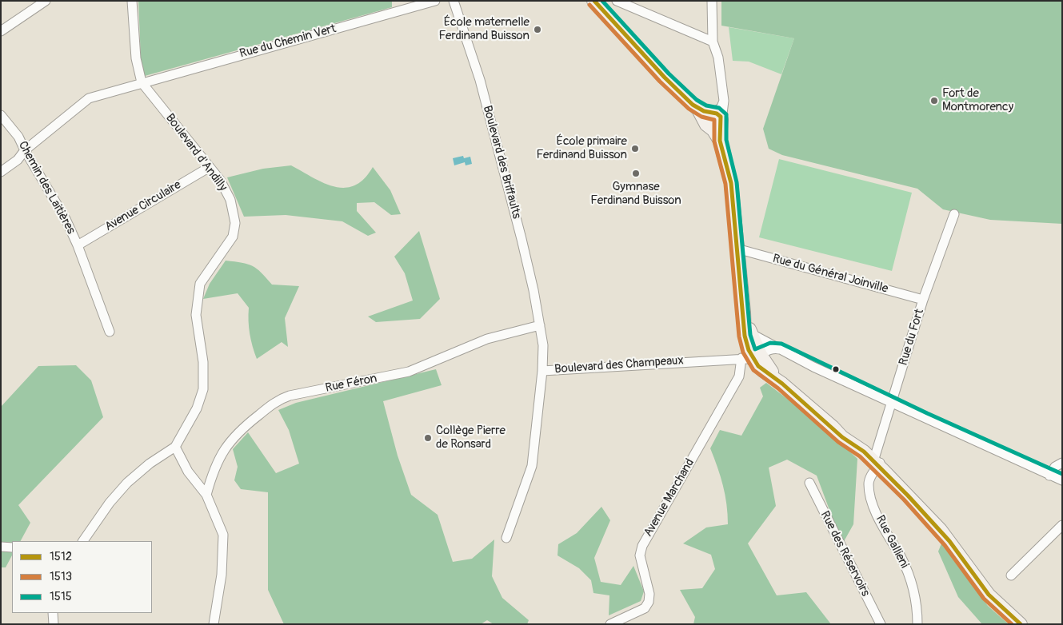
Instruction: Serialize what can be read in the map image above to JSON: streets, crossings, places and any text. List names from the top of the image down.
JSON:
{
  "streets": {
    "street": [
      "Rue du Chemin Vert",
      "Boulevard d'Andilly",
      "Boulevard des Briffaults",
      "Chemin des Laitières",
      "Avenue Circulaire",
      "Rue du Général Joinville",
      "Rue du Fort",
      "Boulevard des Champeaux",
      "Rue Féron",
      "Avenue Marchand",
      "Rue Gallieni",
      "Rue des Réservoirs"
    ]
  },
  "crossings": [
    ["Rue du Chemin Vert", "Boulevard d'Andilly"],
    ["Rue du Chemin Vert", "Chemin des Laitières"],
    ["Boulevard d'Andilly", "Avenue Circulaire"],
    ["Boulevard des Briffaults", "Boulevard des Champeaux"],
    ["Boulevard des Briffaults", "Rue Féron"],
    ["Chemin des Laitières", "Avenue Circulaire"],
    ["Rue du Général Joinville", "Rue du Fort"],
    ["Rue du Fort", "Rue Gallieni"],
    ["Boulevard des Champeaux", "Rue Féron"],
    ["Boulevard des Champeaux", "Avenue Marchand"]
  ],
  "places": [
    "École maternelle Ferdinand Buisson",
    "Fort de Montmorency",
    "École primaire Ferdinand Buisson",
    "Gymnase Ferdinand Buisson",
    "Collège Pierre de Ronsard"
  ],
  "lines": ["transit line 1512", "transit line 1515", "transit line 1513"],
  "legend": ["1512", "1513", "1515"]
}
